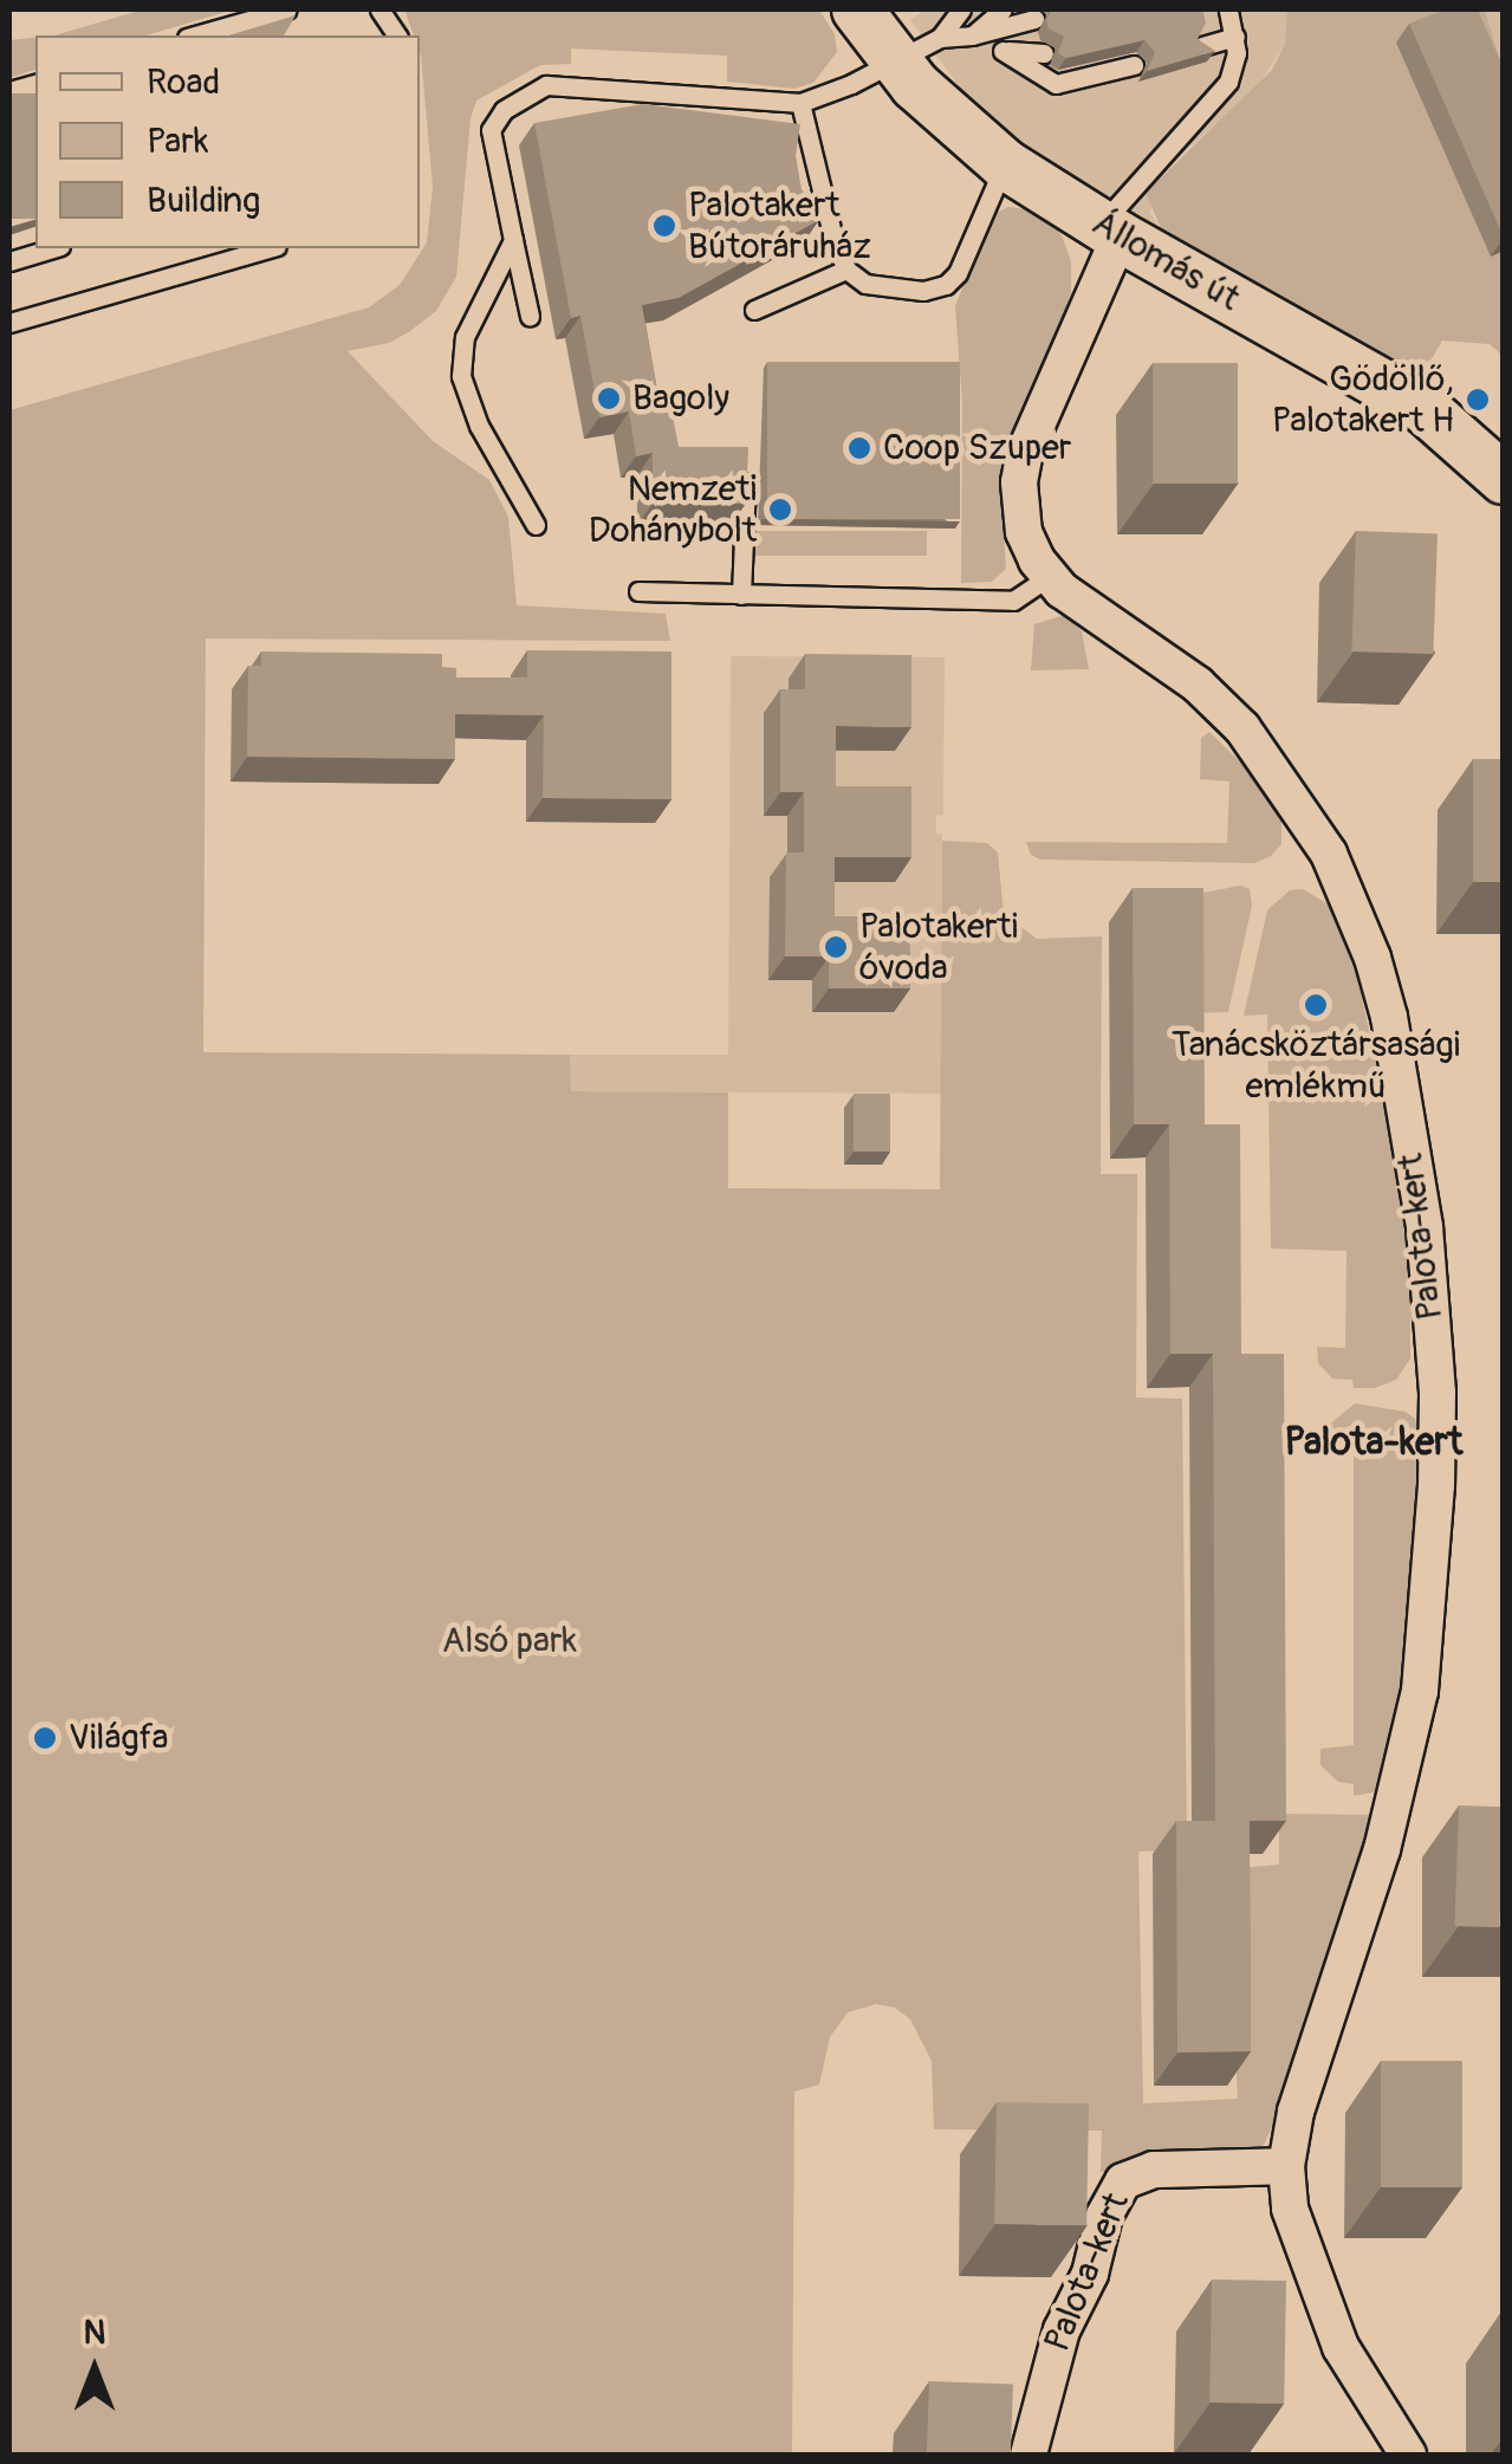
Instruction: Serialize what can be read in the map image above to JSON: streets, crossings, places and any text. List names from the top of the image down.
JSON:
{
  "streets": {
    "main road": ["Állomás út"],
    "street": ["Palota-kert"]
  },
  "crossings": [
    ["Állomás út", "Palota-kert"]
  ],
  "districts": ["Palota-kert"],
  "parks": ["Alsó park"],
  "places": [
    "Palotakert Bútoráruház",
    "Bagoly",
    "Gödöllő, Palotakert H",
    "Coop Szuper",
    "Nemzeti Dohánybolt",
    "Palotakerti óvoda",
    "Tanácsköztársasági emlékmű",
    "Világfa"
  ],
  "legend": ["Road", "Park", "Building"],
  "north": "top"
}
